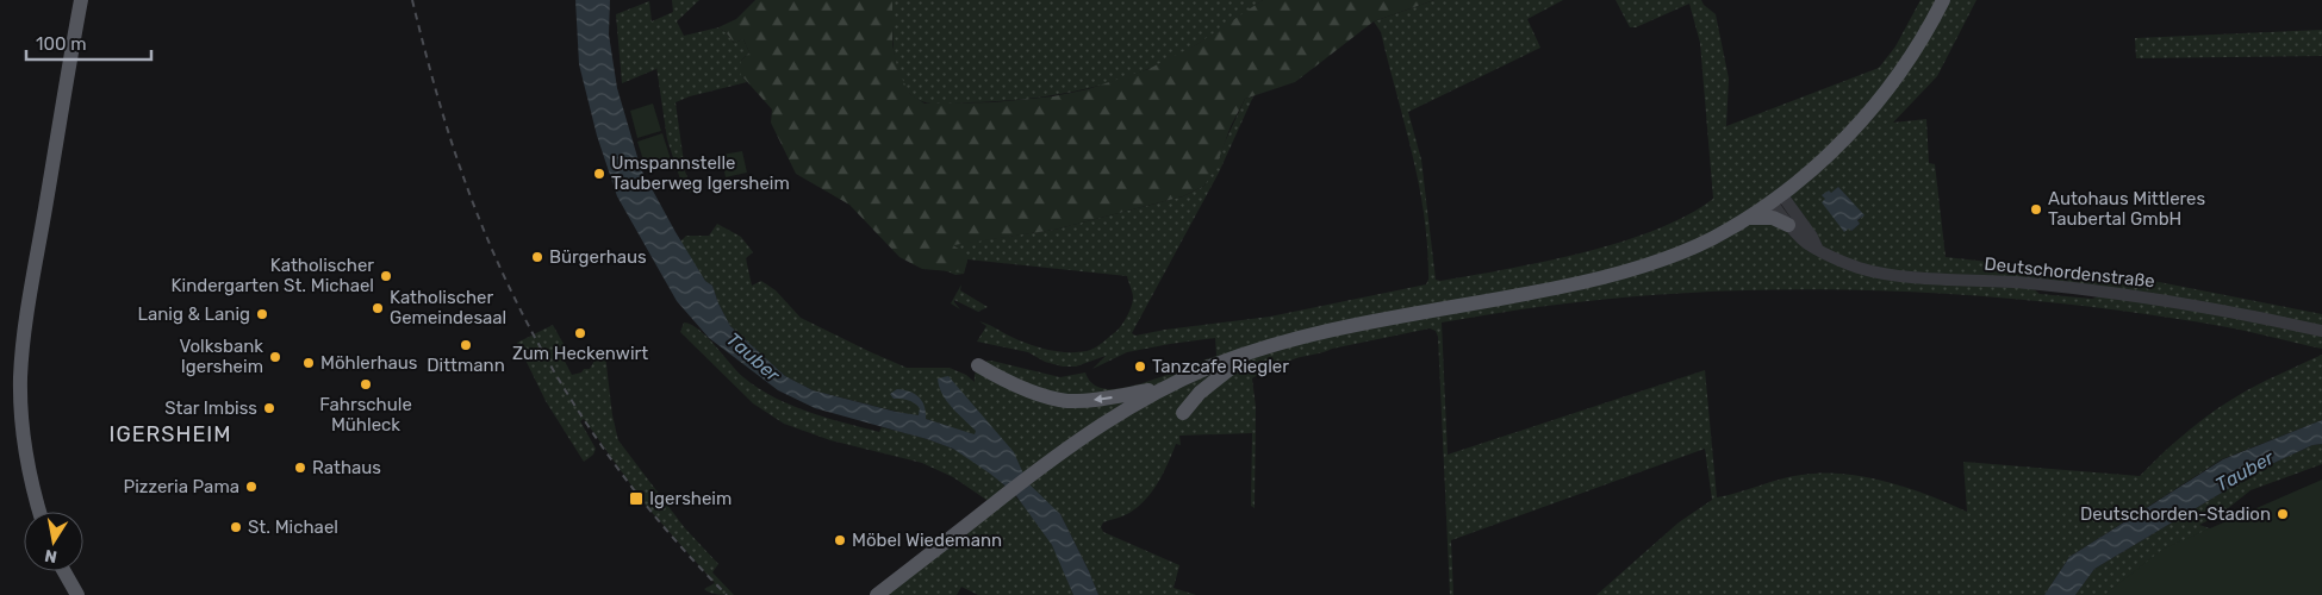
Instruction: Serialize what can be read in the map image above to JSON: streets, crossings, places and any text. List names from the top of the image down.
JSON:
{
  "streets": {
    "street": ["Deutschordenstraße"]
  },
  "districts": ["IGERSHEIM"],
  "water": ["Tauber"],
  "places": {
    "other": [
      "Umspannstelle Tauberweg Igersheim",
      "Autohaus Mittleres Taubertal GmbH",
      "Bürgerhaus",
      "Katholischer Kindergarten St. Michael",
      "Katholischer Gemeindesaal",
      "Lanig & Lanig",
      "Zum Heckenwirt",
      "Dittmann",
      "Volksbank Igersheim",
      "Möhlerhaus",
      "Tanzcafe Riegler",
      "Fahrschule Mühleck",
      "Star Imbiss",
      "Rathaus",
      "Pizzeria Pama",
      "Deutschorden-Stadion",
      "St. Michael",
      "Möbel Wiedemann"
    ],
    "transit": ["Igersheim"]
  },
  "scale_bar": "100 m",
  "north": "bottom"
}
